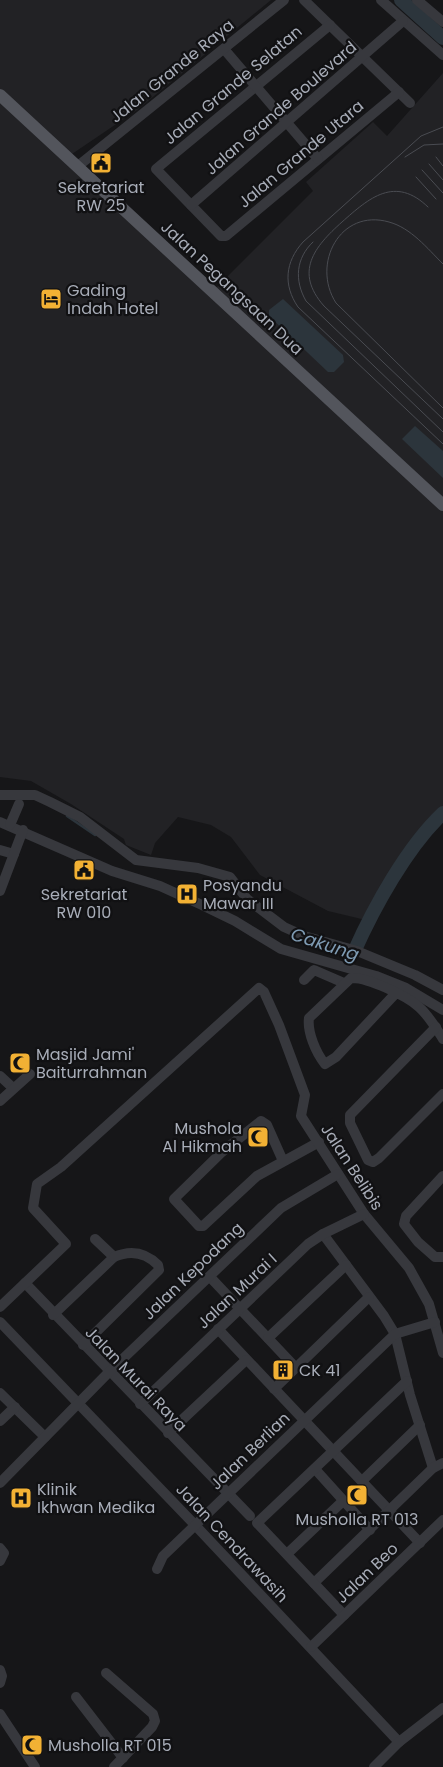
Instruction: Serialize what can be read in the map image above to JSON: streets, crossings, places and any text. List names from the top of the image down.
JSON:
{
  "streets": {
    "main road": ["Jalan Pegangsaan Dua"],
    "street": [
      "Jalan Grande Raya",
      "Jalan Grande Selatan",
      "Jalan Grande Boulevard",
      "Jalan Grande Utara",
      "Jalan Belibis",
      "Jalan Kepodang",
      "Jalan Murai I",
      "Jalan Murai Raya",
      "Jalan Berlian",
      "Jalan Cendrawasih",
      "Jalan Beo"
    ]
  },
  "crossings": [
    ["Jalan Grande Raya", "Jalan Pegangsaan Dua"],
    ["Jalan Grande Selatan", "Jalan Grande Boulevard"],
    ["Jalan Grande Selatan", "Jalan Grande Utara"],
    ["Jalan Grande Boulevard", "Jalan Grande Utara"],
    ["Jalan Belibis", "Jalan Kepodang"],
    ["Jalan Belibis", "Jalan Murai I"],
    ["Jalan Belibis", "Jalan Murai Raya"],
    ["Jalan Kepodang", "Jalan Murai Raya"],
    ["Jalan Kepodang", "Jalan Cendrawasih"],
    ["Jalan Murai I", "Jalan Murai Raya"],
    ["Jalan Murai Raya", "Jalan Berlian"],
    ["Jalan Murai Raya", "Jalan Beo"],
    ["Jalan Berlian", "Jalan Cendrawasih"],
    ["Jalan Cendrawasih", "Jalan Beo"]
  ],
  "water": ["Cakung"],
  "places": {
    "public building": ["Sekretariat RW 25", "Sekretariat RW 010"],
    "hotel": ["Gading Indah Hotel"],
    "hospital": ["Posyandu Mawar III", "Klinik Ikhwan Medika"],
    "mosque": [
      "Masjid Jami' Baiturrahman",
      "Mushola Al Hikmah",
      "Musholla RT 013",
      "Musholla RT 015"
    ],
    "building": ["CK 41"]
  }
}
